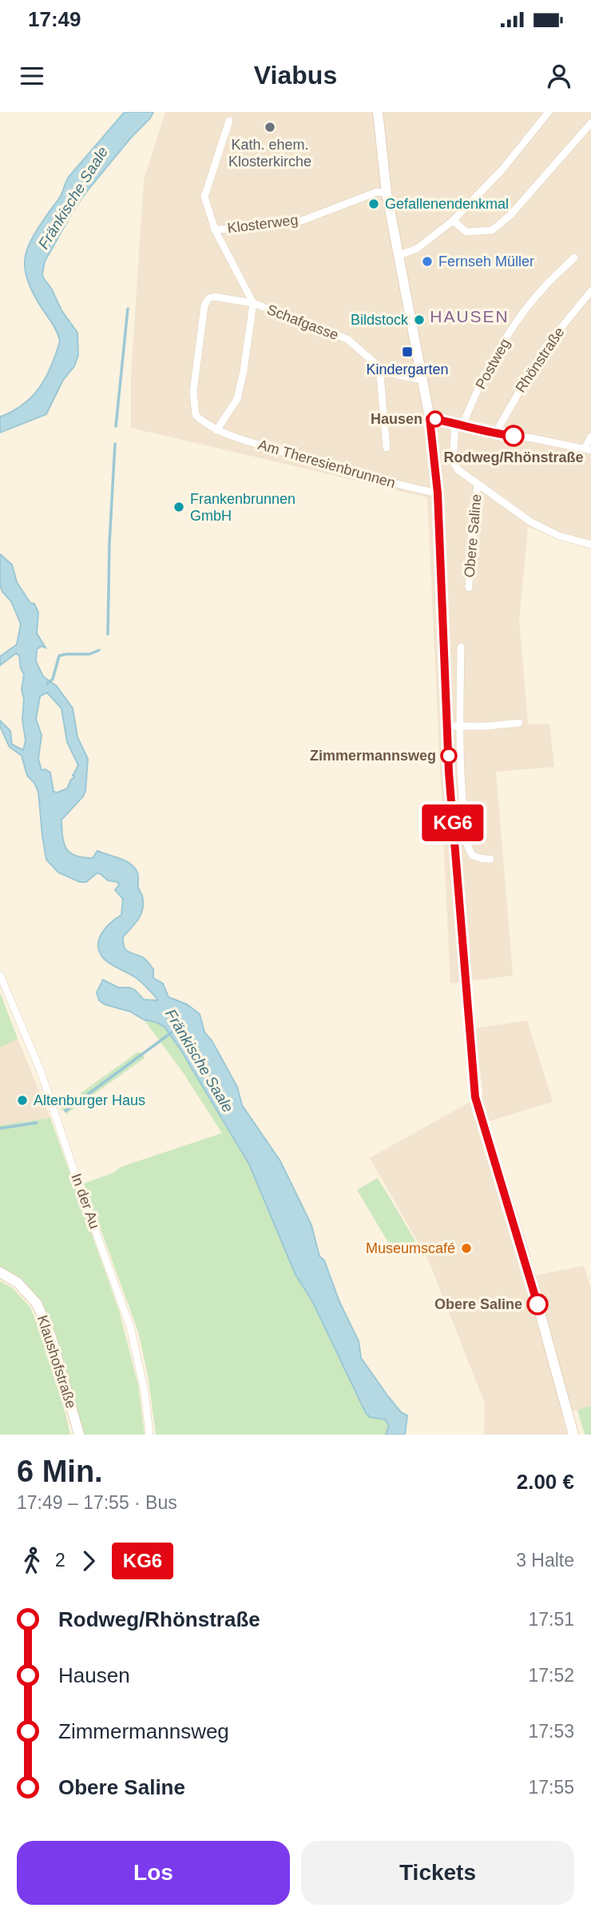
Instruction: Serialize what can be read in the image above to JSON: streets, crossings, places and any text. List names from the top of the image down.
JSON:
{
  "streets": {
    "main road": ["Obere Saline", "Klaushofstraße"],
    "street": [
      "Klosterweg",
      "Schafgasse",
      "Rhönstraße",
      "Postweg",
      "Am Theresienbrunnen",
      "In der Au"
    ]
  },
  "crossings": [
    ["Klosterweg", "Schafgasse"],
    ["Klosterweg", "Obere Saline"],
    ["Schafgasse", "Am Theresienbrunnen"],
    ["Schafgasse", "Obere Saline"],
    ["Am Theresienbrunnen", "Obere Saline"]
  ],
  "districts": ["HAUSEN"],
  "water": ["Fränkische Saale"],
  "places": {
    "other": [
      "Kath. ehem. Klosterkirche",
      "Gefallenendenkmal",
      "Fernseh Müller",
      "Bildstock",
      "Hausen",
      "Rodweg/Rhönstraße",
      "Frankenbrunnen GmbH",
      "Zimmermannsweg",
      "Altenburger Haus",
      "Museumscafé",
      "Obere Saline"
    ],
    "transit": ["Kindergarten"]
  },
  "lines": ["bus line KG6"],
  "page": {
    "status": "17:49",
    "header": "Viabus",
    "on_map": "KG6",
    "heading": ["6 Min.", "17:49 – 17:55 · Bus", "2.00 €"],
    "legs": ["2", "KG6", "3 Halte"],
    "list": [
      {
        "name": "Rodweg/Rhönstraße",
        "value": "17:51"
      },
      {
        "name": "Hausen",
        "value": "17:52"
      },
      {
        "name": "Zimmermannsweg",
        "value": "17:53"
      },
      {
        "name": "Obere Saline",
        "value": "17:55"
      }
    ],
    "buttons": ["Los", "Tickets"]
  }
}
